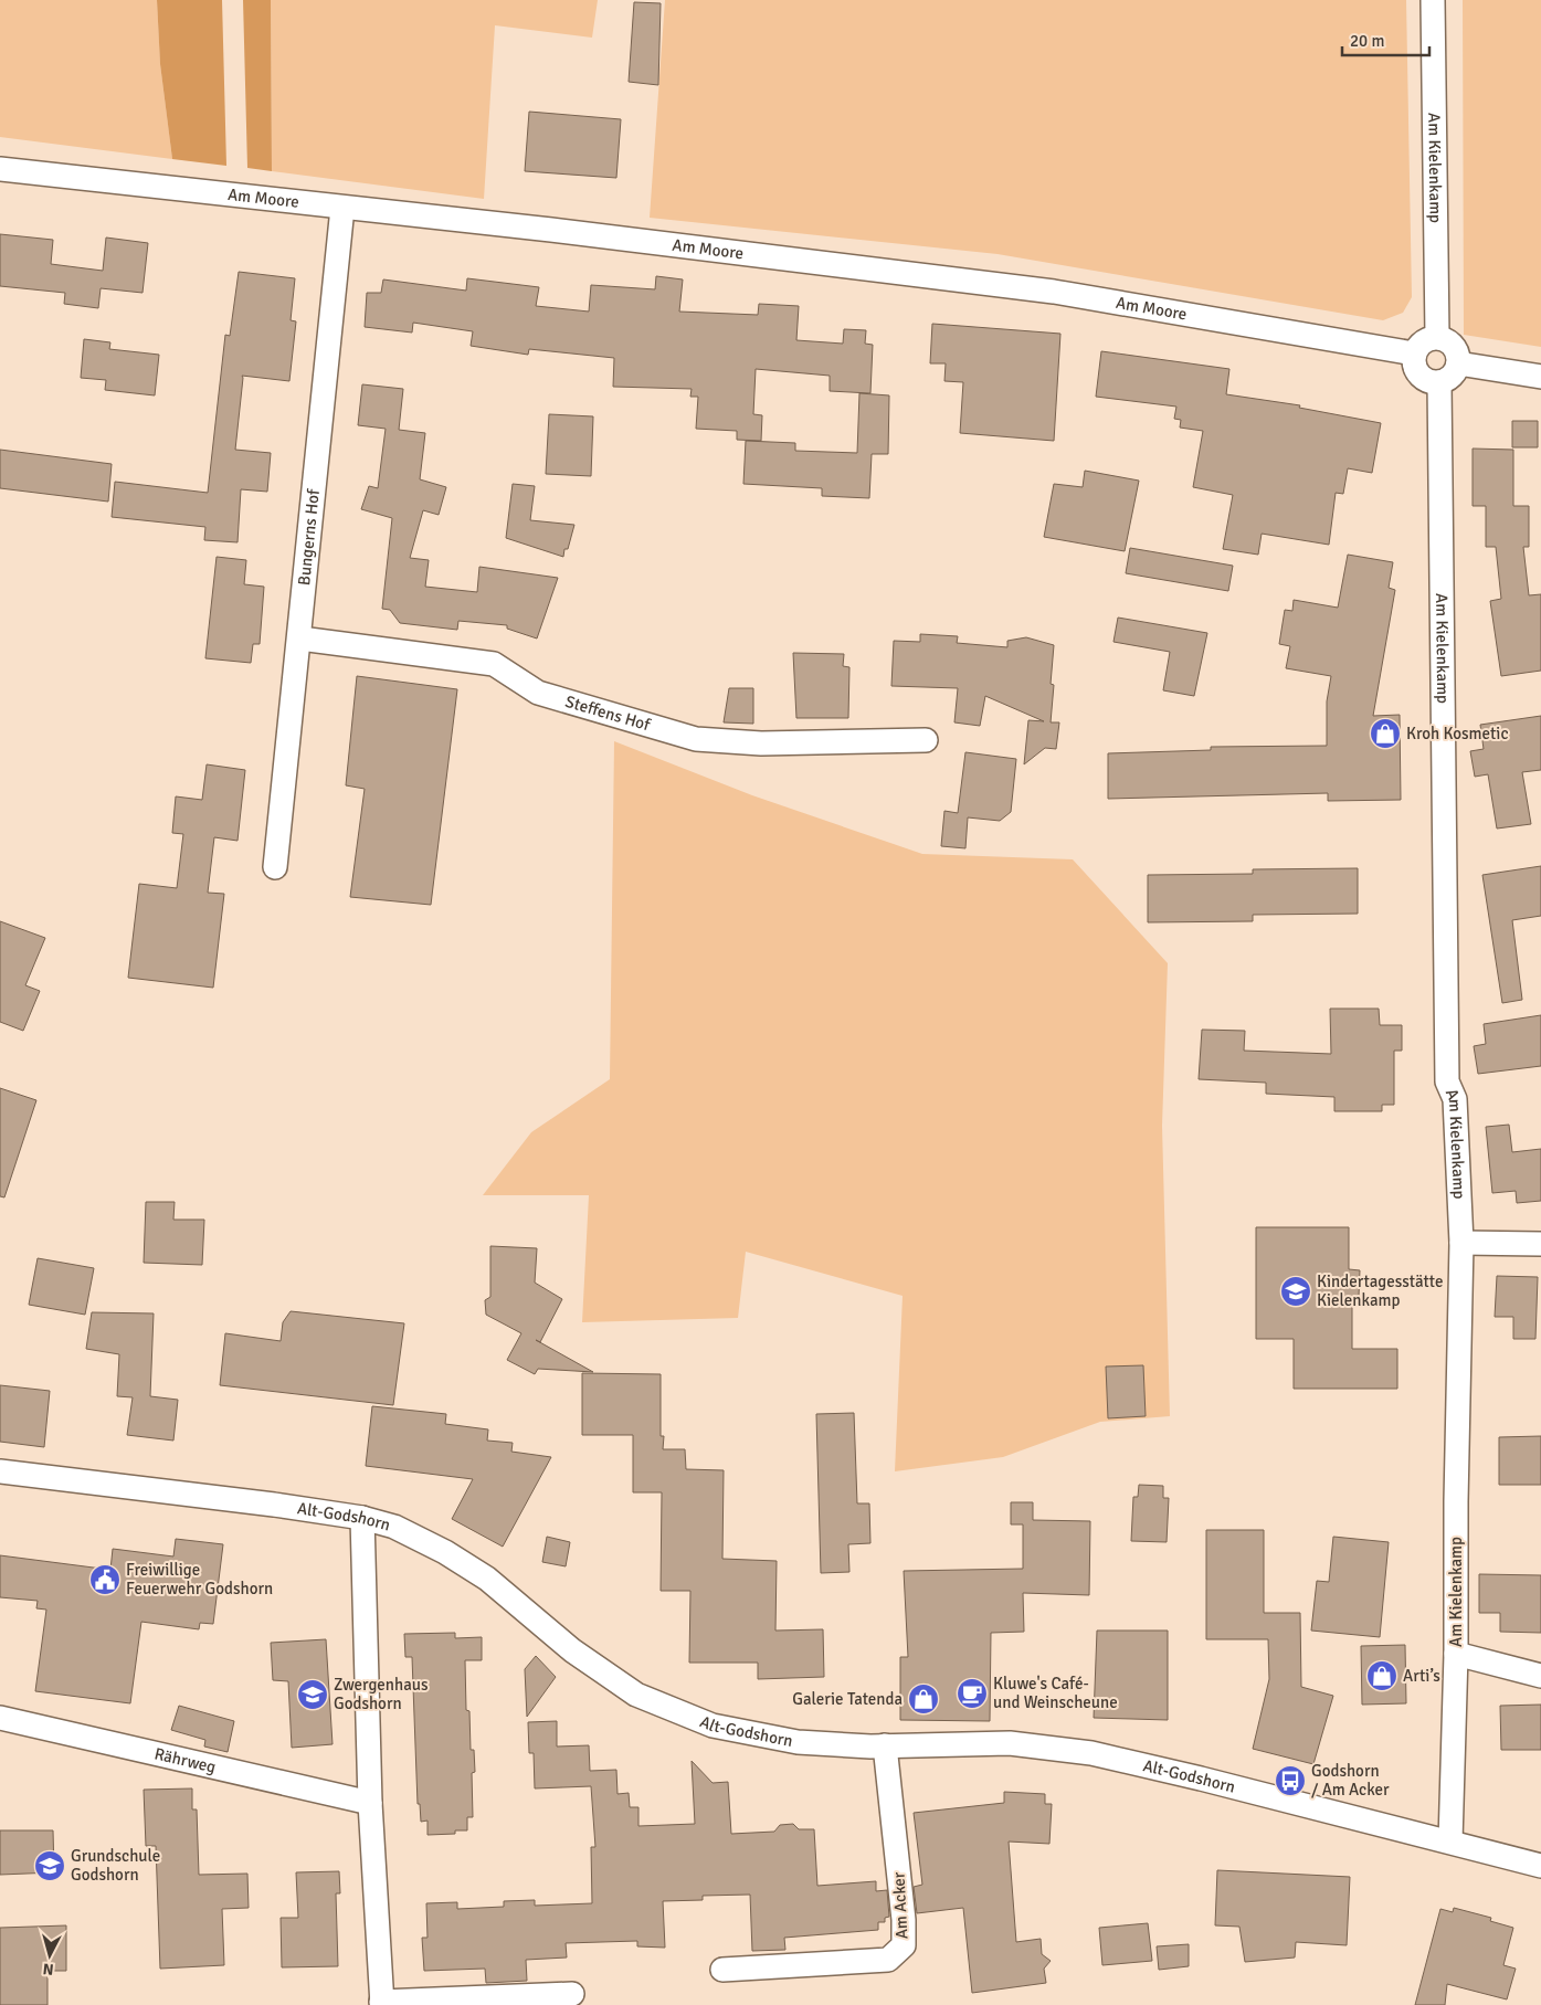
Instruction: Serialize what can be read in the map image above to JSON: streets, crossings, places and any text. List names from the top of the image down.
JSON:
{
  "streets": {
    "street": [
      "Am Kielenkamp",
      "Am Moore",
      "Bungerns Hof",
      "Steffens Hof",
      "Alt-Godshorn",
      "Rährweg",
      "Am Acker"
    ]
  },
  "crossings": [
    ["Am Kielenkamp", "Am Moore"],
    ["Am Kielenkamp", "Alt-Godshorn"],
    ["Am Moore", "Bungerns Hof"],
    ["Bungerns Hof", "Steffens Hof"],
    ["Alt-Godshorn", "Am Acker"]
  ],
  "places": {
    "shop": ["Kroh Kosmetic", "Arti’s", "Galerie Tatenda"],
    "school or university": ["Kindertagesstätte Kielenkamp", "Zwergenhaus Godshorn", "Grundschule Godshorn"],
    "public building": ["Freiwillige Feuerwehr Godshorn"],
    "cafe": ["Kluwe's Café- und Weinscheune"],
    "bus stop": ["Godshorn / Am Acker"]
  },
  "scale_bar": "20 m",
  "north": "bottom"
}
